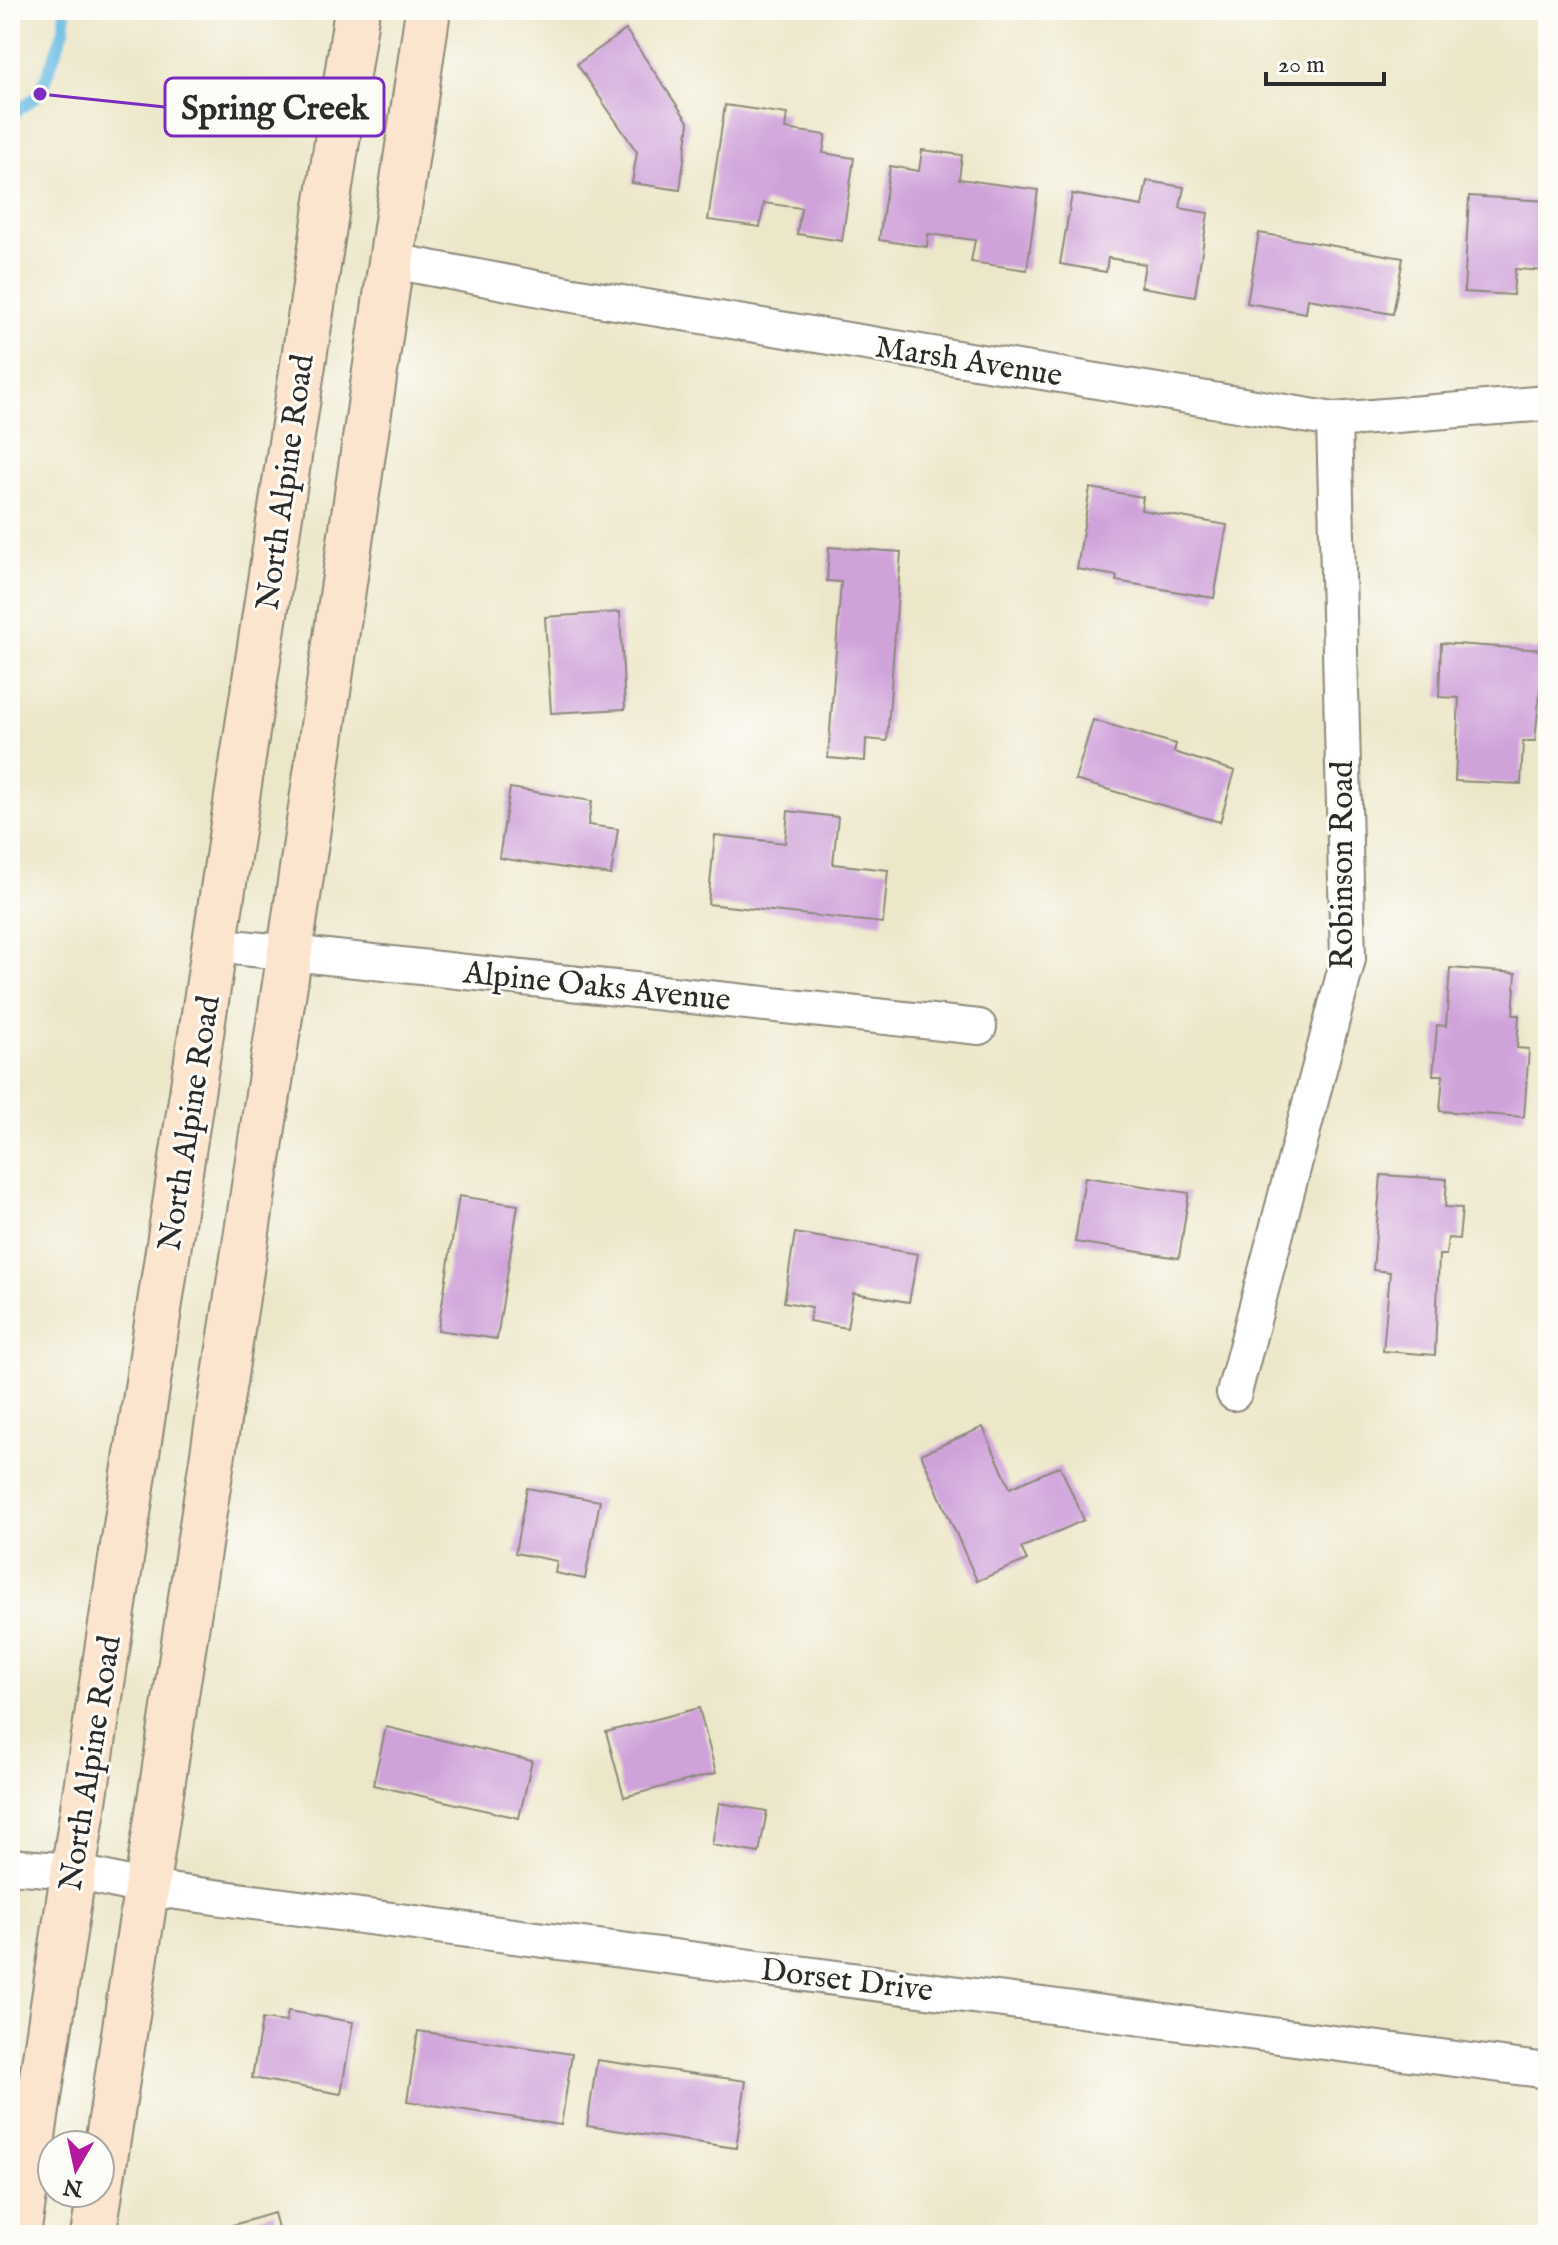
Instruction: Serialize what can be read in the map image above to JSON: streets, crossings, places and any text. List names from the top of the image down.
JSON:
{
  "streets": {
    "main road": ["North Alpine Road"],
    "street": [
      "Marsh Avenue",
      "Robinson Road",
      "Alpine Oaks Avenue",
      "Dorset Drive"
    ]
  },
  "crossings": [
    ["Marsh Avenue", "Robinson Road"],
    ["North Alpine Road", "Alpine Oaks Avenue"],
    ["North Alpine Road", "Dorset Drive"]
  ],
  "places": ["Spring Creek"],
  "scale_bar": "20 m",
  "north": "bottom"
}
